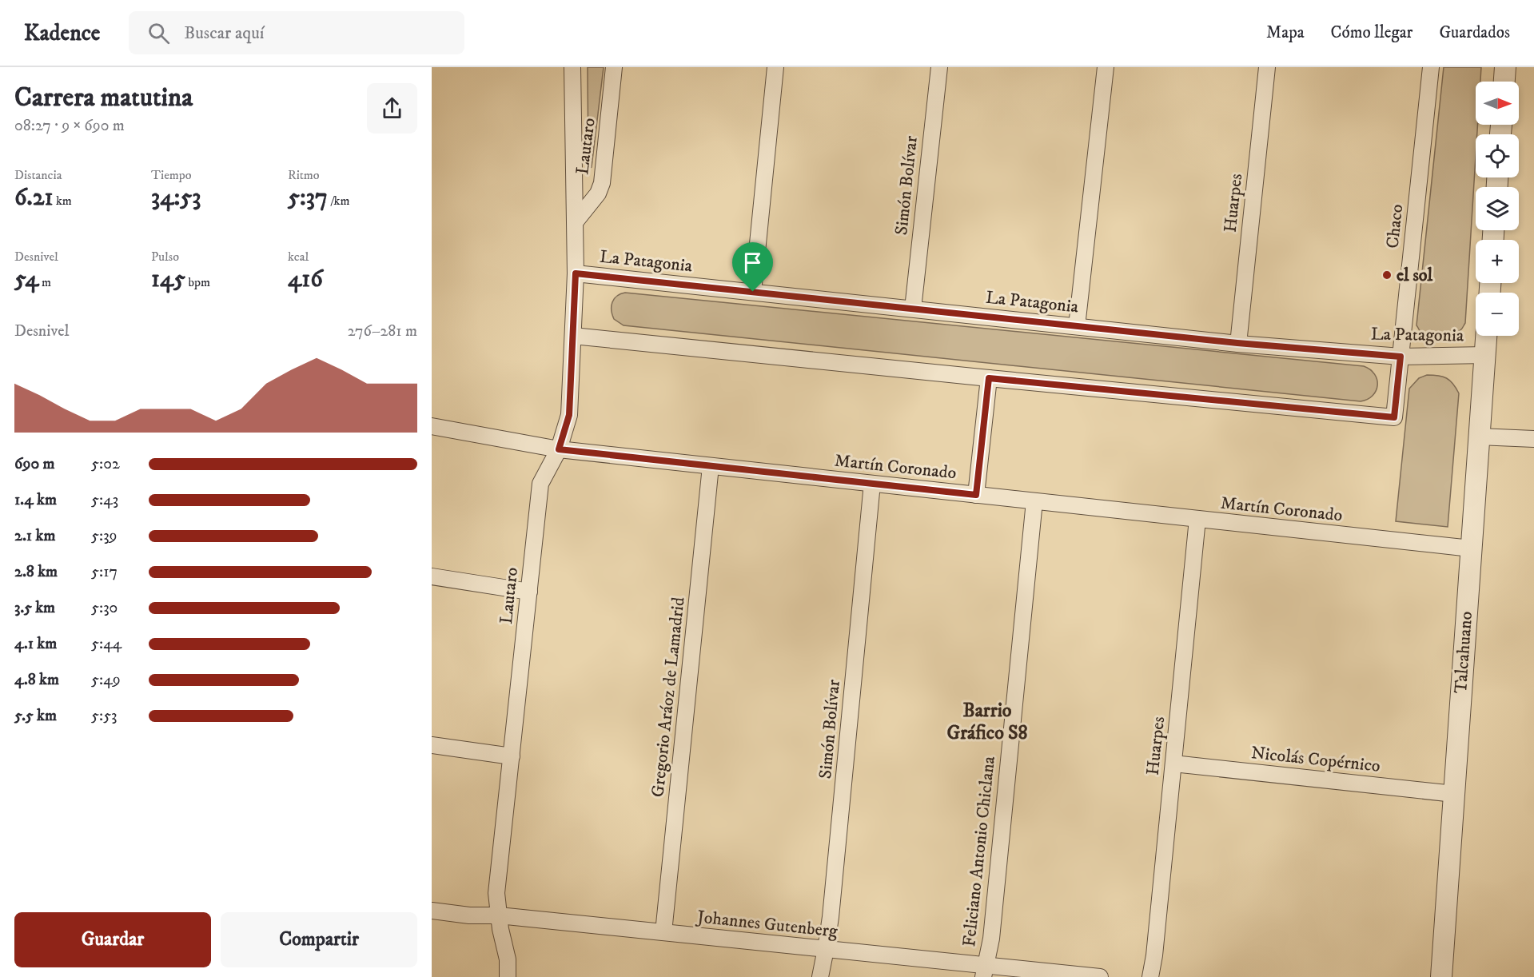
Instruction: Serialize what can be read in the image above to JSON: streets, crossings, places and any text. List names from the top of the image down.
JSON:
{
  "streets": {
    "street": [
      "Lautaro",
      "Simón Bolívar",
      "Huarpes",
      "Chaco",
      "La Patagonia",
      "Martín Coronado",
      "Talcahuano",
      "Gregorio Aráoz de Lamadrid",
      "Nicolás Copérnico",
      "Feliciano Antonio Chiclana",
      "Johannes Gutenberg"
    ]
  },
  "crossings": [
    ["Lautaro", "La Patagonia"],
    ["Lautaro", "Martín Coronado"],
    ["Lautaro", "Johannes Gutenberg"],
    ["Simón Bolívar", "La Patagonia"],
    ["Simón Bolívar", "Martín Coronado"],
    ["Simón Bolívar", "Johannes Gutenberg"],
    ["Huarpes", "La Patagonia"],
    ["Huarpes", "Martín Coronado"],
    ["Huarpes", "Nicolás Copérnico"],
    ["Chaco", "La Patagonia"],
    ["La Patagonia", "Talcahuano"],
    ["Martín Coronado", "Talcahuano"],
    ["Martín Coronado", "Gregorio Aráoz de Lamadrid"],
    ["Martín Coronado", "Feliciano Antonio Chiclana"],
    ["Talcahuano", "Nicolás Copérnico"],
    ["Gregorio Aráoz de Lamadrid", "Johannes Gutenberg"],
    ["Feliciano Antonio Chiclana", "Johannes Gutenberg"]
  ],
  "districts": ["Barrio Gráfico S8"],
  "places": ["el sol"],
  "north": "right",
  "page": {
    "header": "Kadence",
    "search": "Buscar aquí",
    "nav": ["Mapa", "Cómo llegar", "Guardados"],
    "heading": ["Carrera matutina", "08:27 · 9 × 690 m"],
    "map_buttons": ["+", "−"],
    "stats": [
      ["Distancia", "6.21 km"],
      ["Tiempo", "34:53"],
      ["Ritmo", "5:37 /km"],
      ["Desnivel", "54 m"],
      ["Pulso", "145 bpm"],
      ["kcal", "416"]
    ],
    "chart": ["Desnivel", "276–281 m"],
    "list": [
      {
        "name": "690 m",
        "note": "5:02"
      },
      {
        "name": "1.4 km",
        "note": "5:43"
      },
      {
        "name": "2.1 km",
        "note": "5:39"
      },
      {
        "name": "2.8 km",
        "note": "5:17"
      },
      {
        "name": "3.5 km",
        "note": "5:30"
      },
      {
        "name": "4.1 km",
        "note": "5:44"
      },
      {
        "name": "4.8 km",
        "note": "5:49"
      },
      {
        "name": "5.5 km",
        "note": "5:53"
      }
    ],
    "buttons": ["Guardar", "Compartir"]
  }
}
